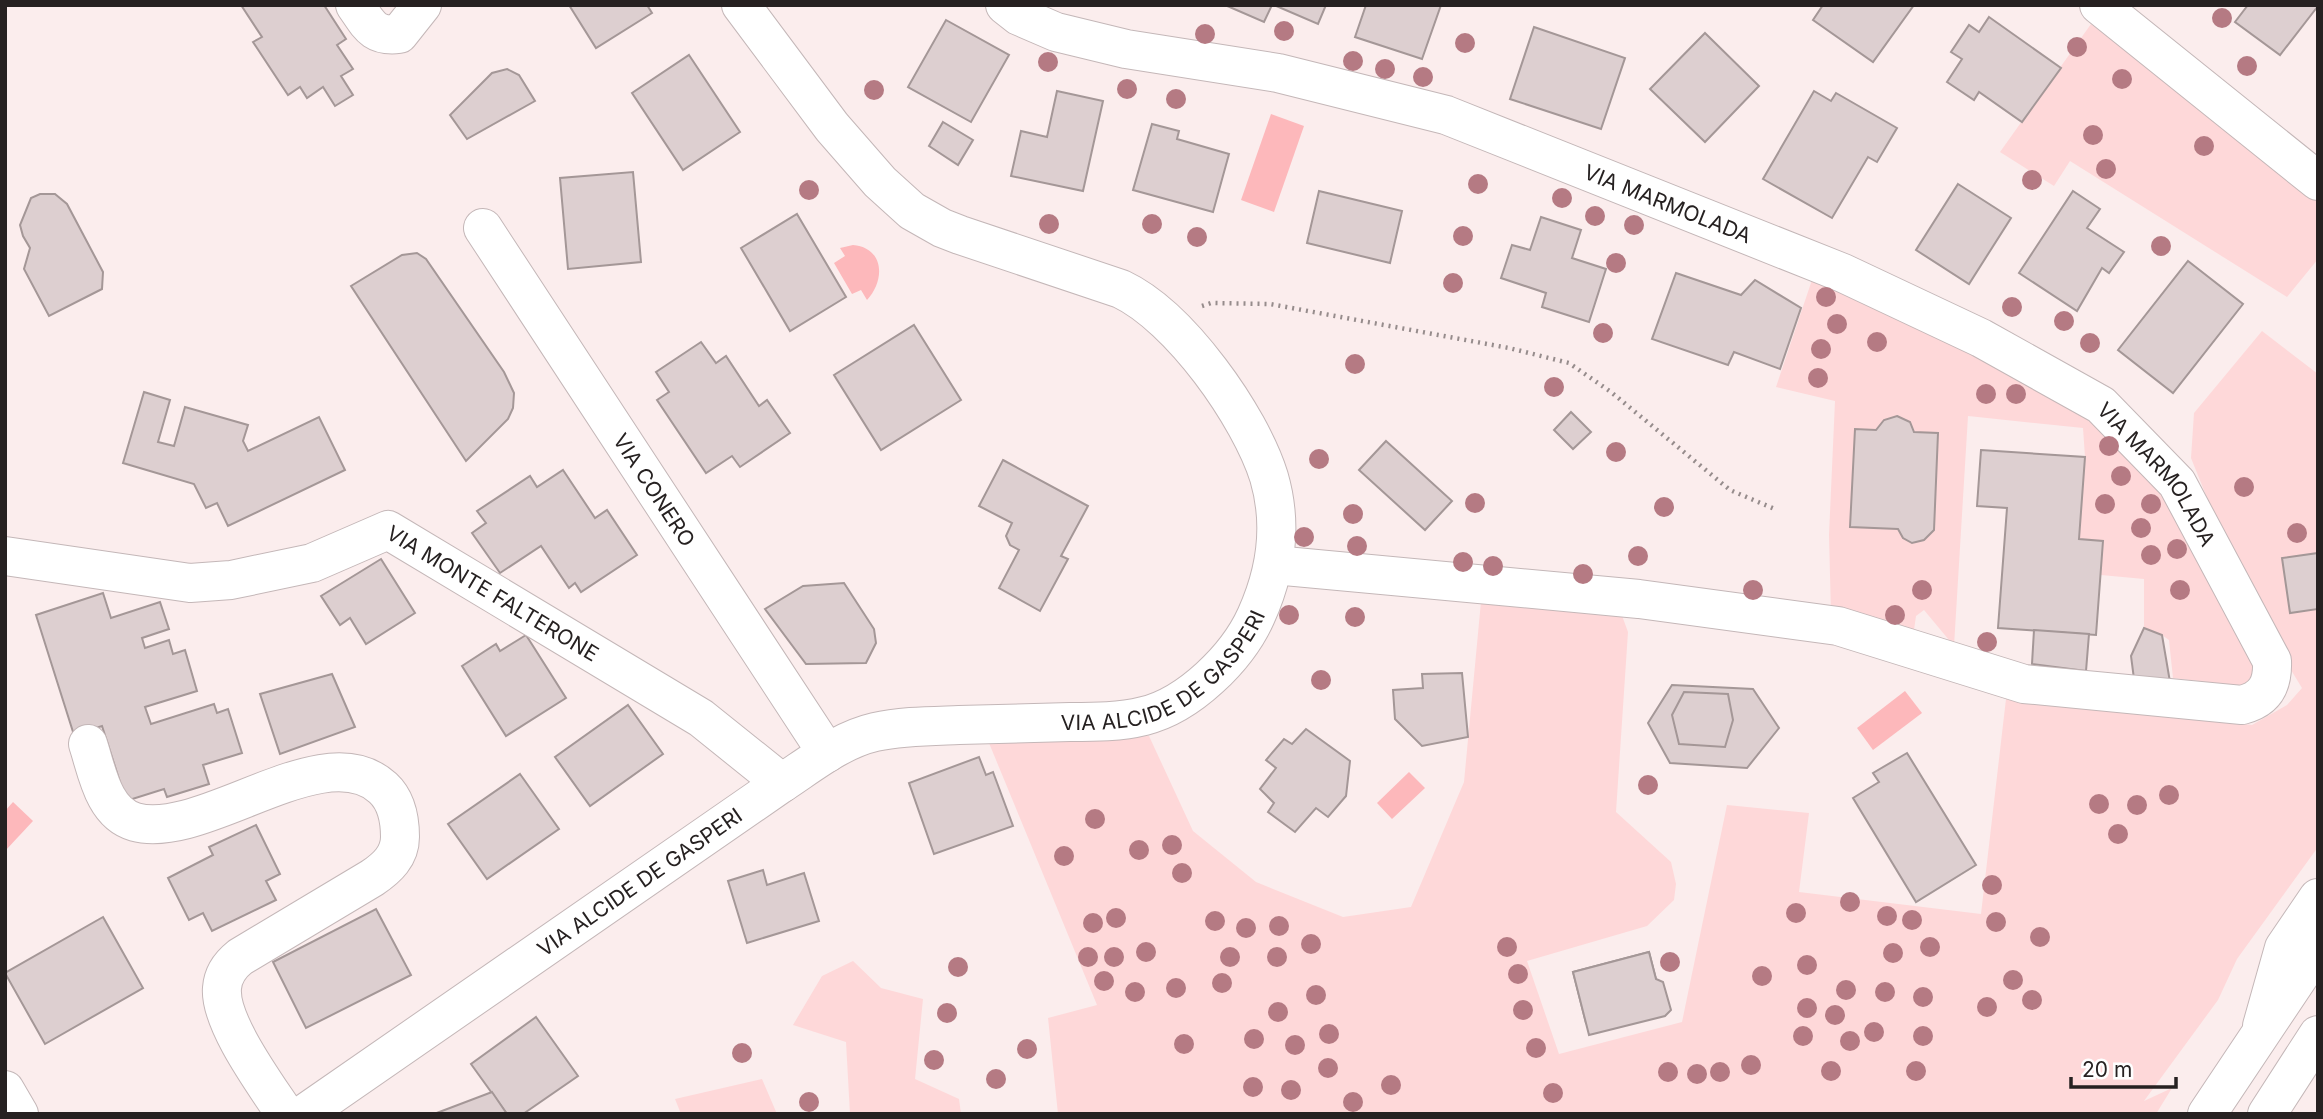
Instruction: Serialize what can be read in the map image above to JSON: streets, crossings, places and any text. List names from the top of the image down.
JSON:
{
  "streets": {
    "main road": [
      "VIA MARMOLADA",
      "VIA CONERO",
      "VIA MONTE FALTERONE",
      "VIA ALCIDE DE GASPERI"
    ]
  },
  "crossings": [
    ["VIA MARMOLADA", "VIA ALCIDE DE GASPERI"],
    ["VIA CONERO", "VIA ALCIDE DE GASPERI"],
    ["VIA MONTE FALTERONE", "VIA ALCIDE DE GASPERI"]
  ],
  "scale_bar": "20 m"
}
